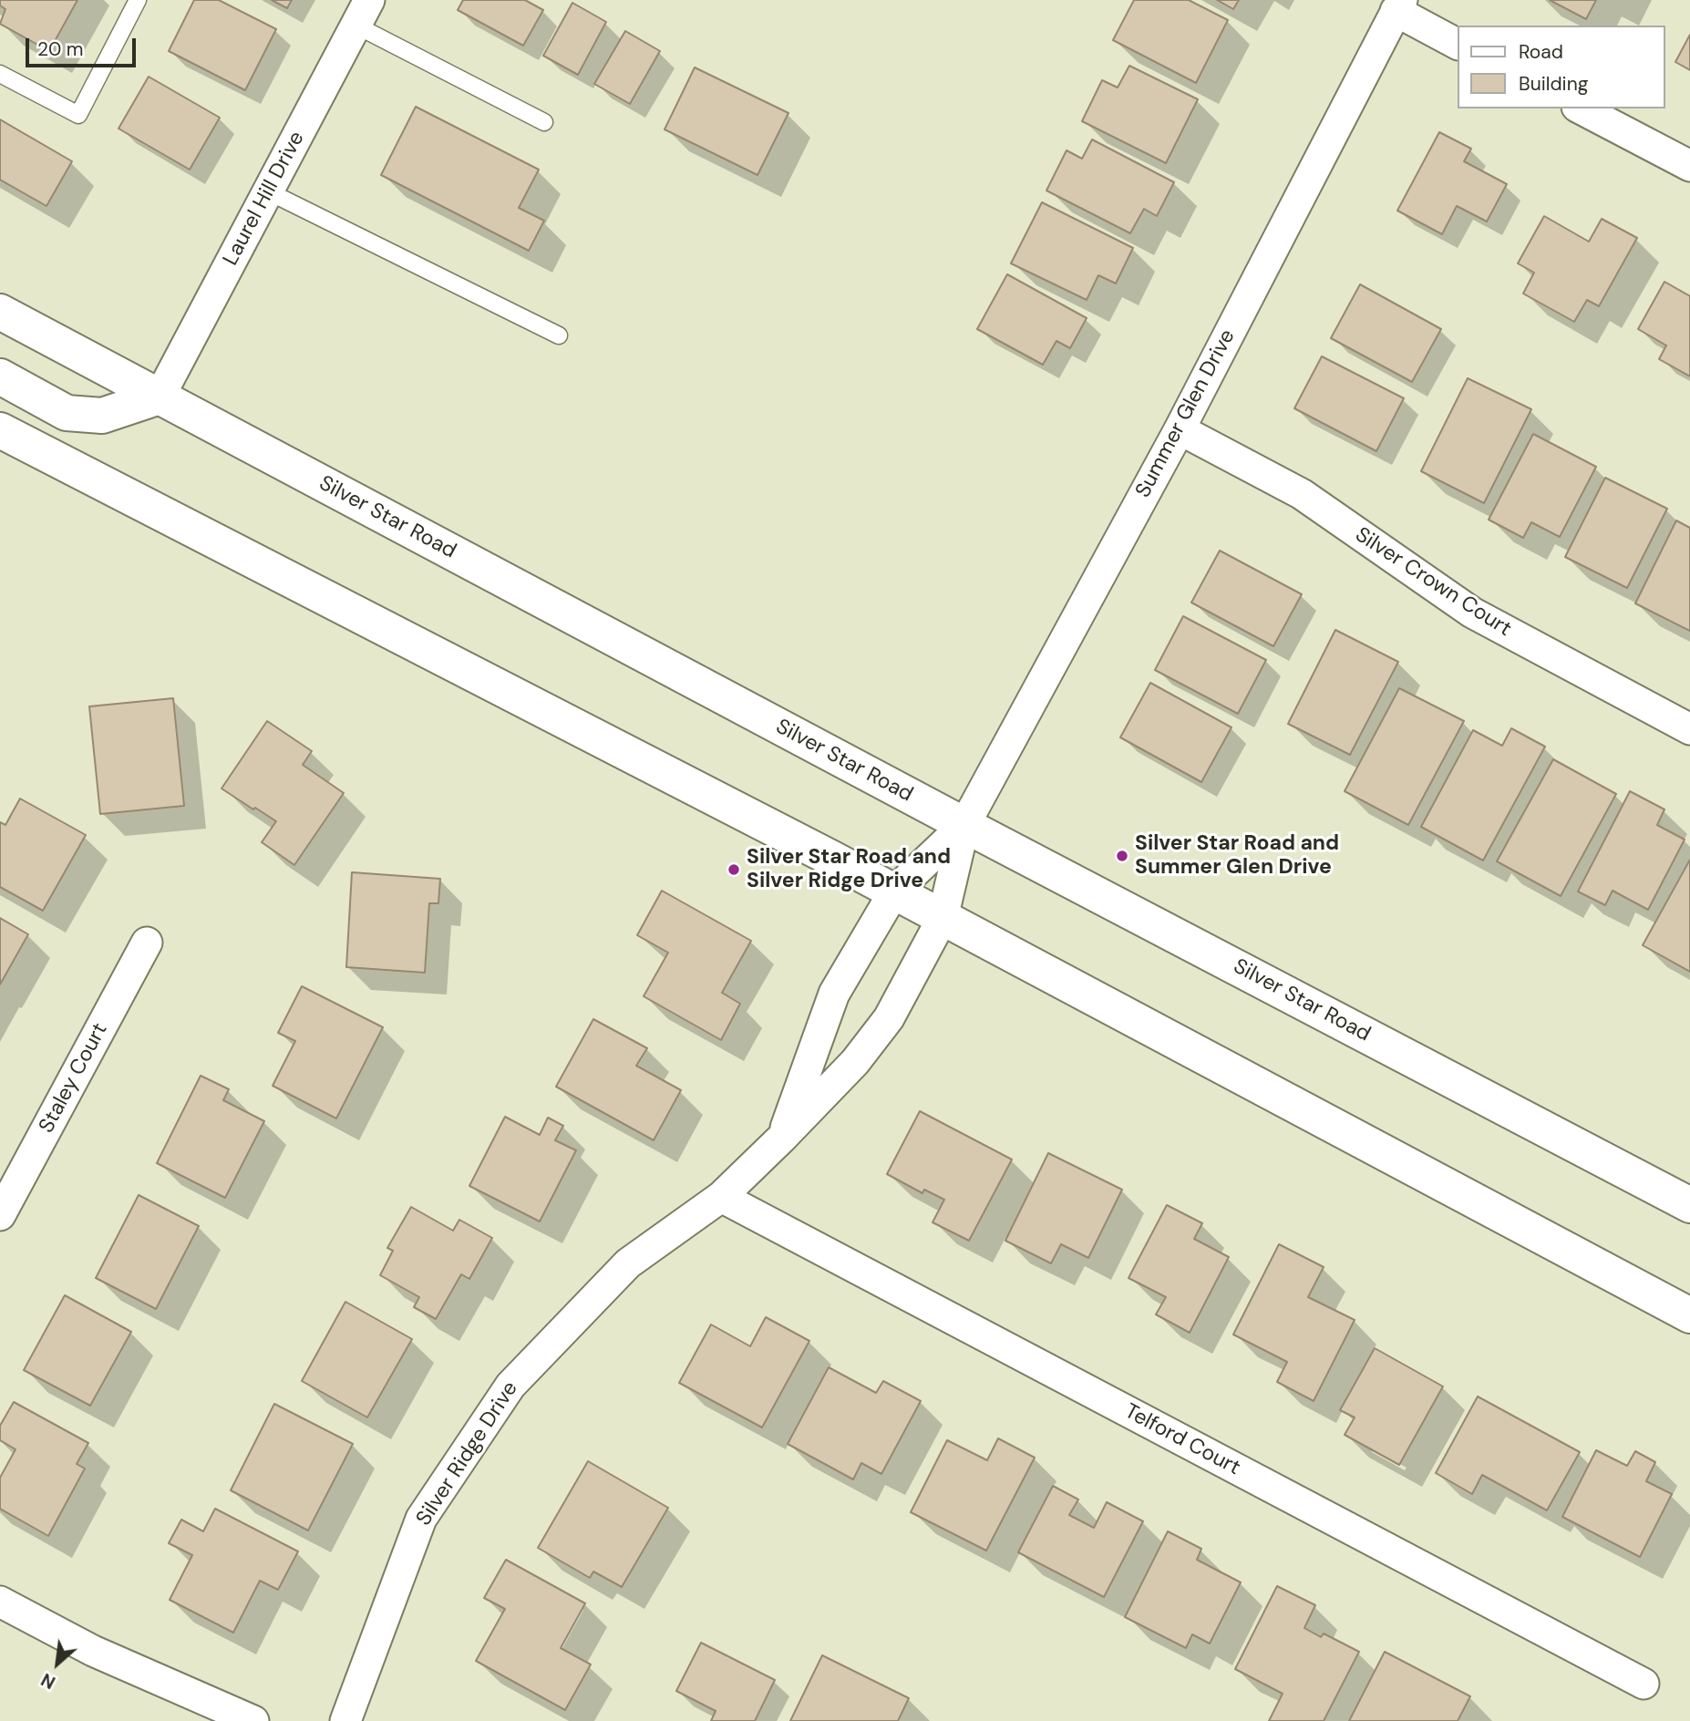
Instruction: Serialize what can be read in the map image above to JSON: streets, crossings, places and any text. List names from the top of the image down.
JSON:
{
  "streets": {
    "main road": ["Silver Star Road"],
    "street": [
      "Laurel Hill Drive",
      "Summer Glen Drive",
      "Silver Crown Court",
      "Staley Court",
      "Telford Court",
      "Silver Ridge Drive"
    ]
  },
  "crossings": [
    ["Laurel Hill Drive", "Silver Star Road"],
    ["Summer Glen Drive", "Silver Star Road"],
    ["Summer Glen Drive", "Silver Crown Court"],
    ["Summer Glen Drive", "Silver Ridge Drive"],
    ["Silver Star Road", "Silver Ridge Drive"],
    ["Telford Court", "Silver Ridge Drive"]
  ],
  "places": ["Silver Star Road and Summer Glen Drive", "Silver Star Road and Silver Ridge Drive"],
  "legend": ["Road", "Building"],
  "scale_bar": "20 m",
  "north": "bottom left"
}
